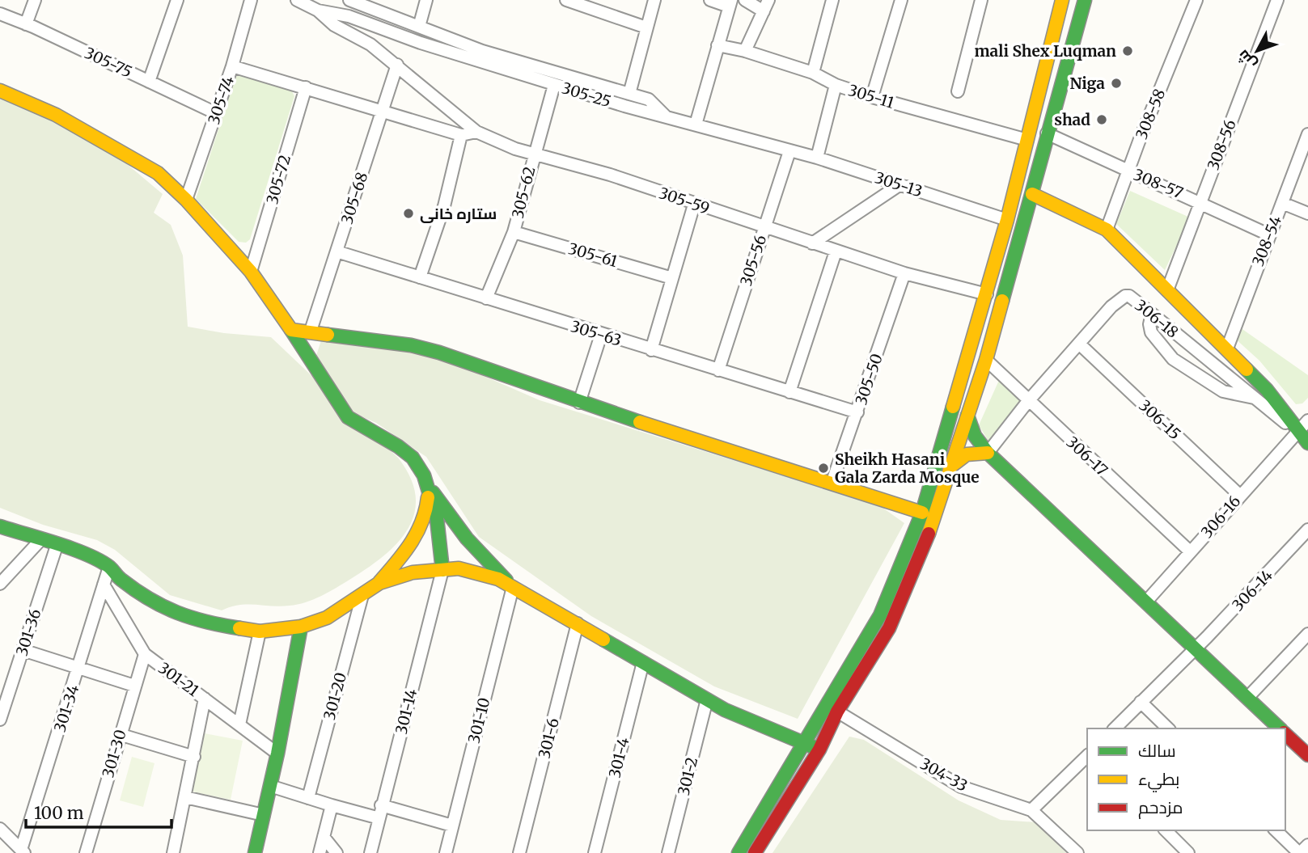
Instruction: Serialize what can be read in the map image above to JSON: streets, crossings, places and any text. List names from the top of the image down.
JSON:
{
  "streets": {
    "street": [
      "305-75",
      "305-25",
      "305-11",
      "305-74",
      "308-58",
      "308-56",
      "305-72",
      "308-57",
      "305-13",
      "305-62",
      "305-68",
      "305-59",
      "308-54",
      "305-61",
      "305-56",
      "306-18",
      "305-63",
      "305-50",
      "306-15",
      "306-17",
      "306-16",
      "306-14",
      "301-36",
      "301-21",
      "301-20",
      "301-34",
      "301-14",
      "301-10",
      "301-6",
      "301-30",
      "301-4",
      "304-33",
      "301-2"
    ]
  },
  "crossings": [
    ["305-75", "305-74"],
    ["305-25", "305-13"],
    ["305-25", "305-62"],
    ["305-25", "305-56"],
    ["308-58", "308-57"],
    ["308-56", "308-57"],
    ["308-57", "308-54"],
    ["305-13", "305-56"],
    ["305-62", "305-59"],
    ["305-62", "305-61"],
    ["305-62", "305-63"],
    ["305-68", "305-63"],
    ["305-59", "305-56"],
    ["305-59", "305-50"],
    ["305-56", "305-63"],
    ["306-18", "306-15"],
    ["306-18", "306-17"],
    ["306-18", "306-16"],
    ["305-63", "305-50"],
    ["306-15", "306-16"],
    ["306-17", "306-16"],
    ["301-21", "301-34"],
    ["301-21", "301-30"]
  ],
  "places": [
    "mali Shex Luqman",
    "Niga",
    "shad",
    "ستاره خانی",
    "Sheikh Hasani Gala Zarda Mosque"
  ],
  "legend": ["سالك", "بطيء", "مزدحم"],
  "scale_bar": "100 m",
  "north": "bottom left"
}
